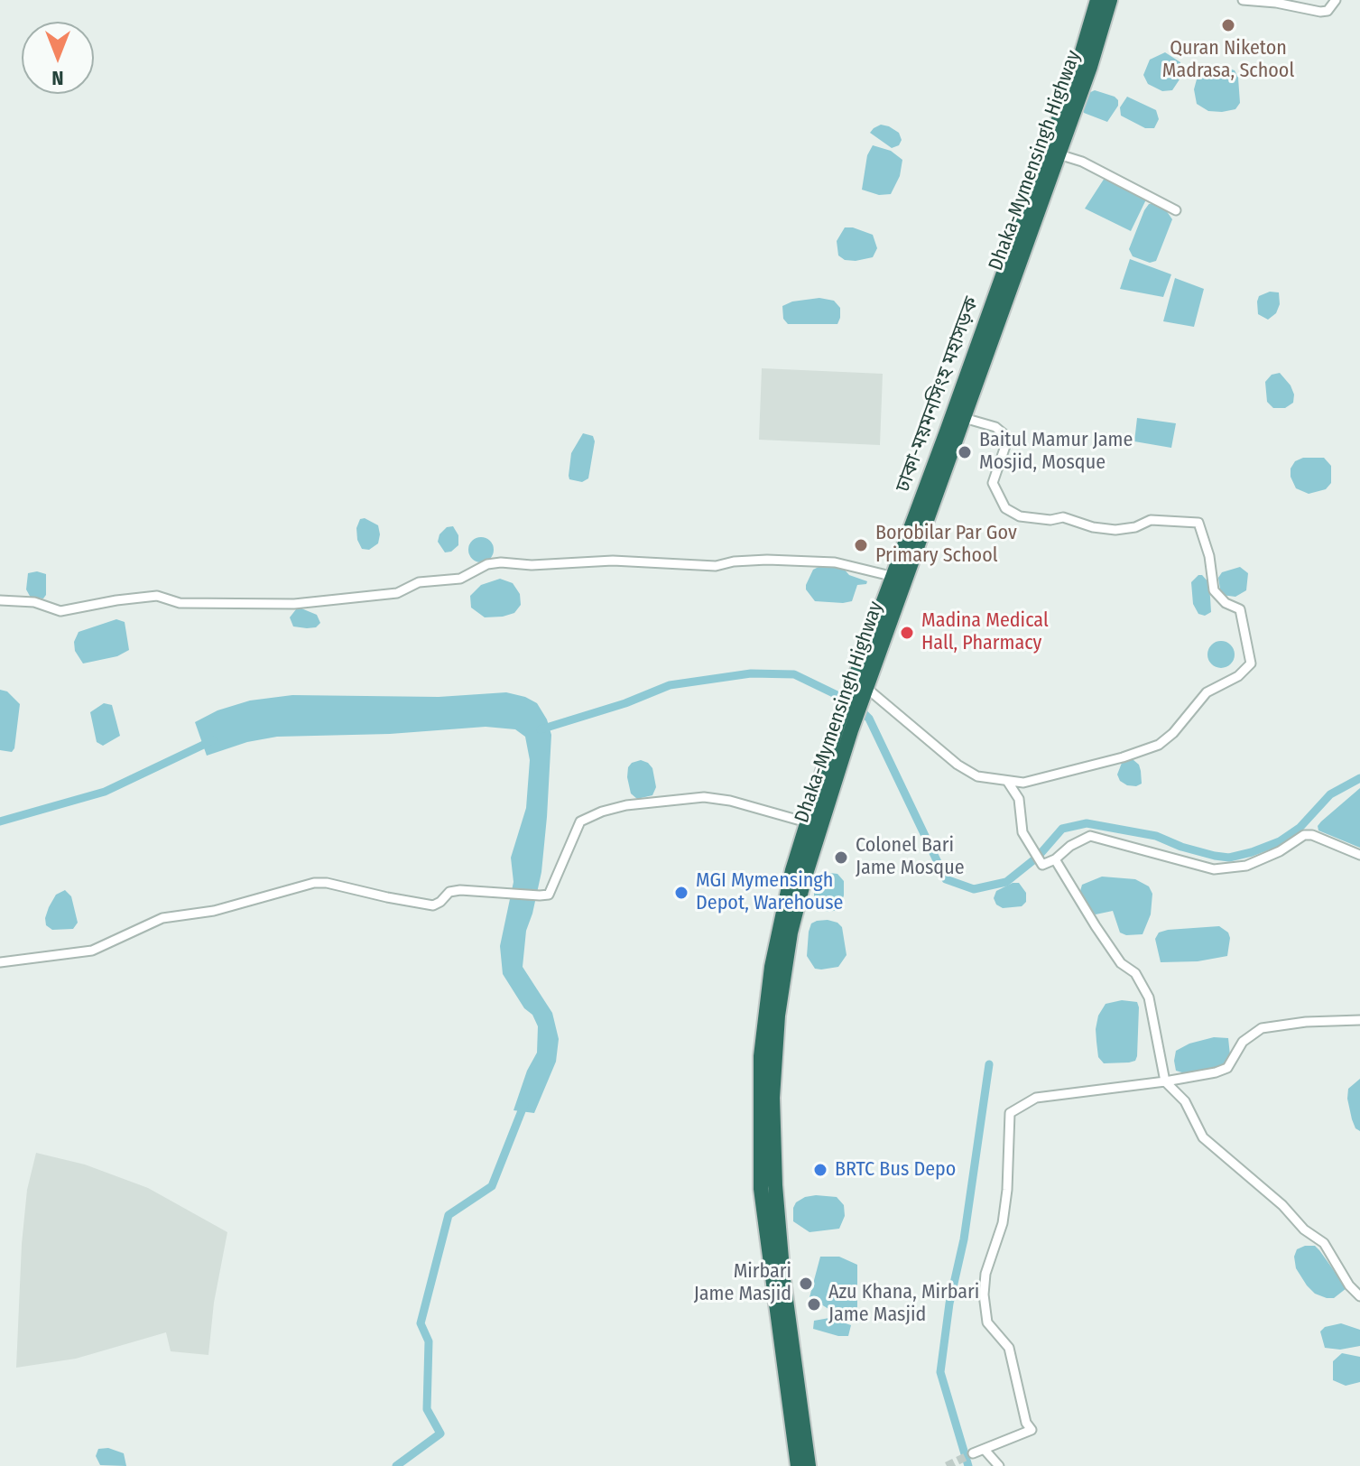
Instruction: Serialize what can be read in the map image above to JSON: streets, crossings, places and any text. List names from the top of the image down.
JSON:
{
  "streets": {
    "highway": ["Dhaka-Mymensingh Highway", "ঢাকা-ময়মনসিংহ মহাসড়ক"]
  },
  "crossings": [
    ["Dhaka-Mymensingh Highway", "ঢাকা-ময়মনসিংহ মহাসড়ক"]
  ],
  "places": [
    "Quran Niketon Madrasa, School",
    "Baitul Mamur Jame Mosjid, Mosque",
    "Borobilar Par Gov Primary School",
    "Madina Medical Hall, Pharmacy",
    "Colonel Bari Jame Mosque",
    "MGI Mymensingh Depot, Warehouse",
    "BRTC Bus Depo",
    "Mirbari Jame Masjid",
    "Azu Khana, Mirbari Jame Masjid"
  ],
  "north": "bottom"
}
